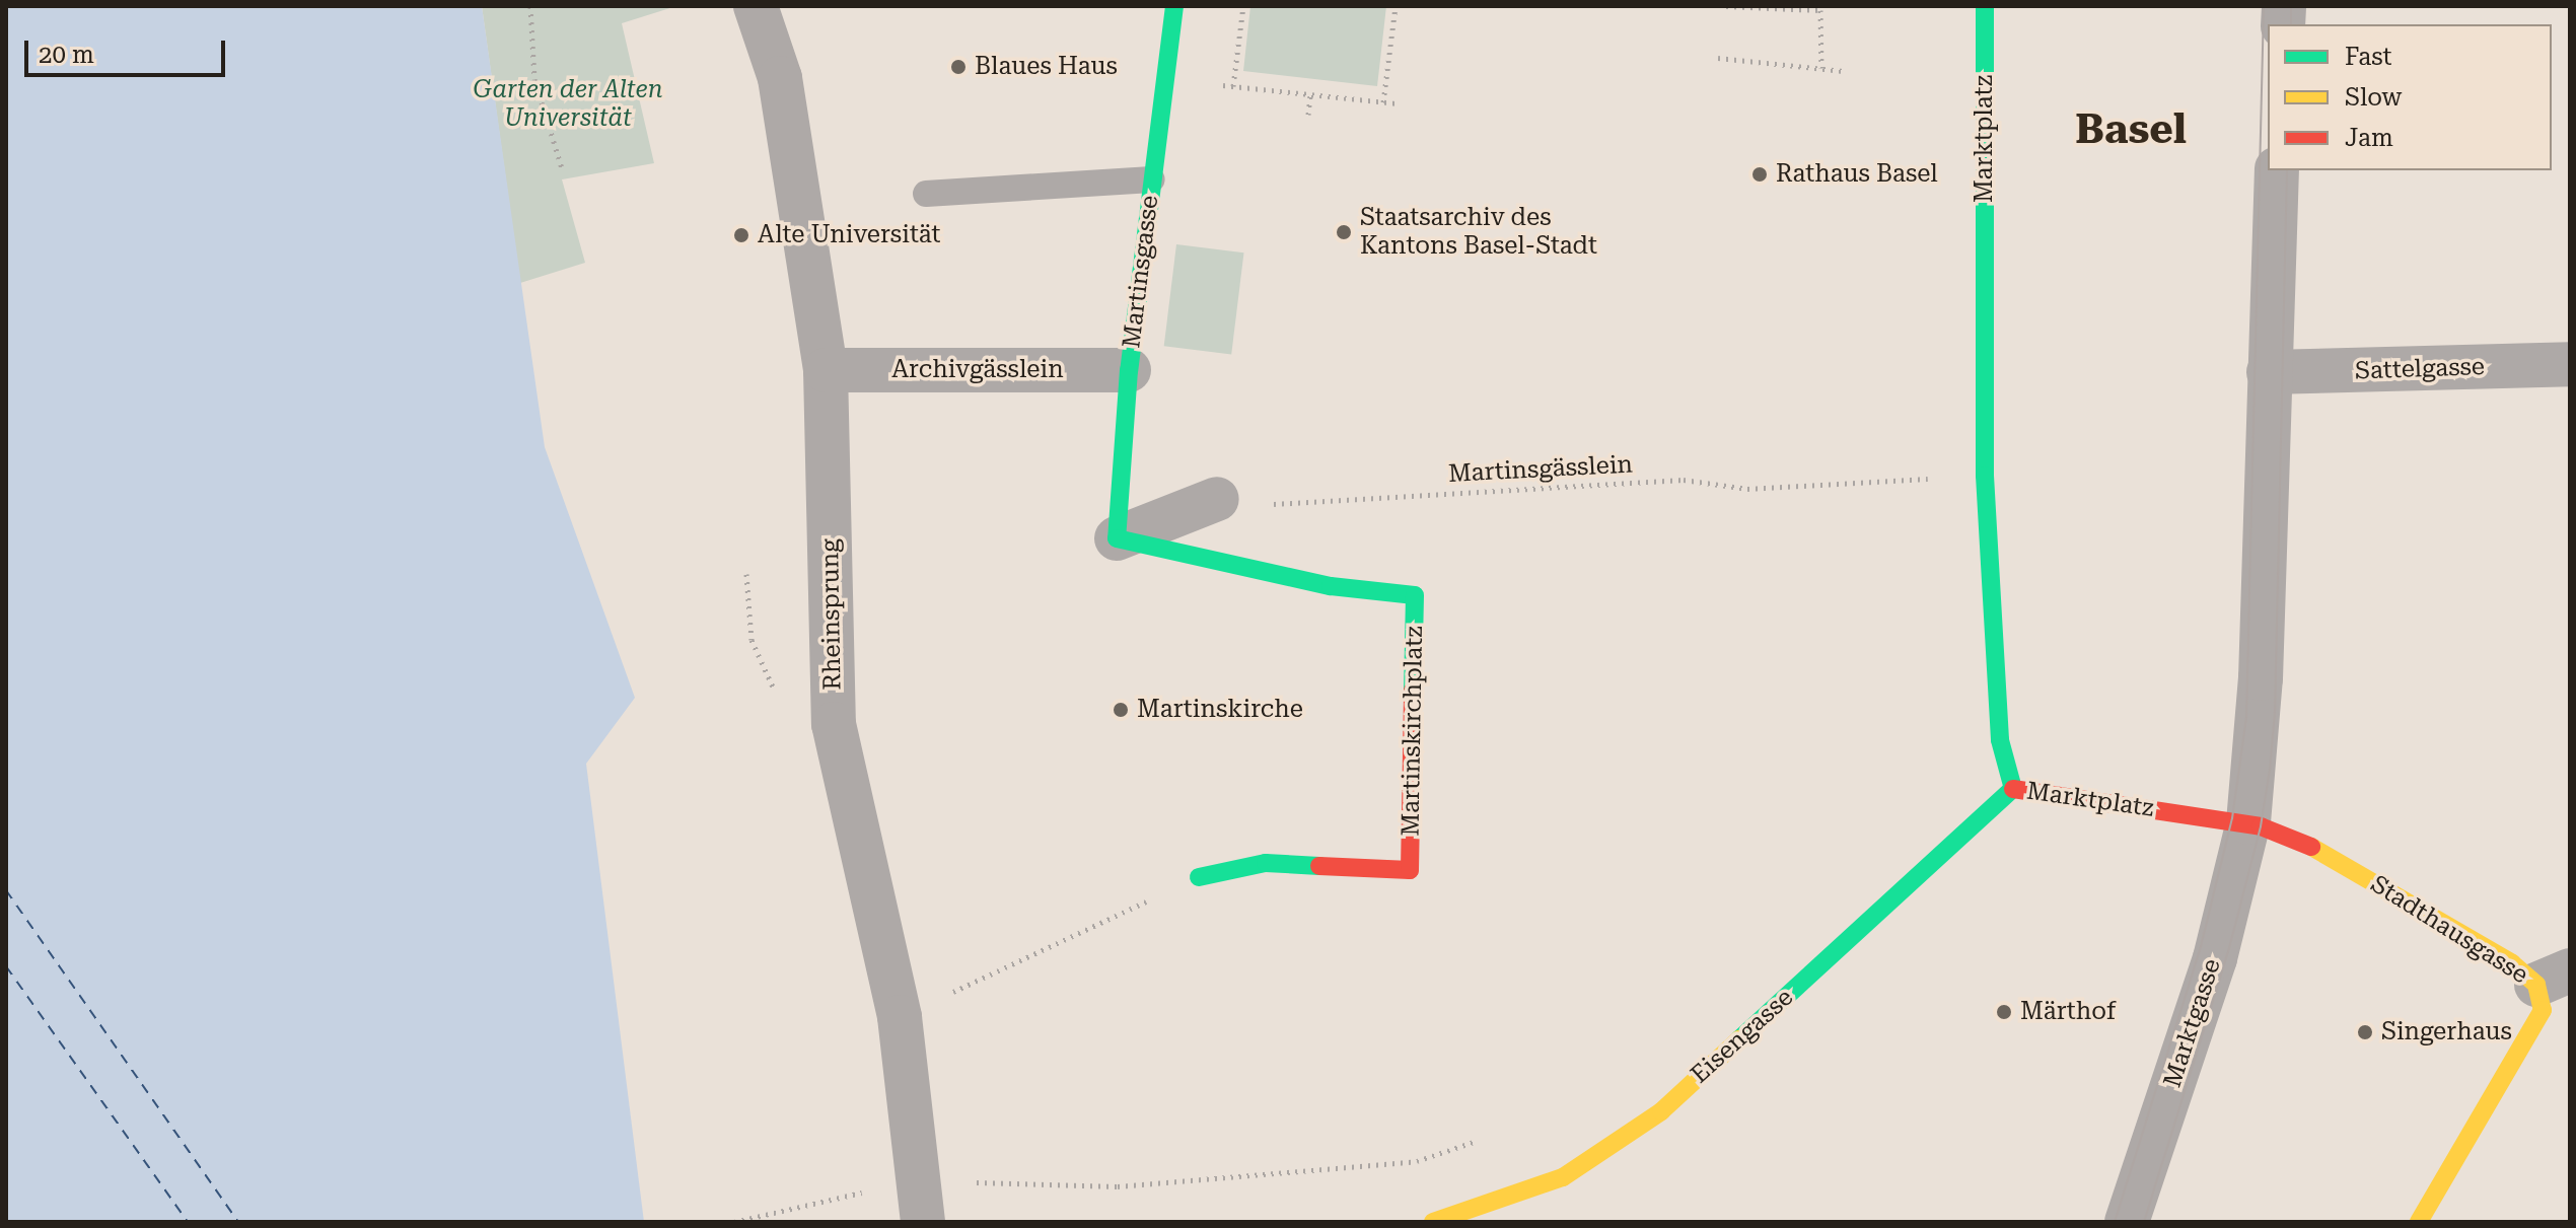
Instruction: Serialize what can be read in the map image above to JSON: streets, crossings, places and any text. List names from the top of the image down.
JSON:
{
  "streets": {
    "street": [
      "Marktplatz",
      "Martinsgasse",
      "Sattelgasse",
      "Archivgässlein",
      "Rheinsprung",
      "Martinskirchplatz",
      "Stadthausgasse",
      "Marktgasse",
      "Eisengasse"
    ],
    "path": ["Martinsgässlein"]
  },
  "crossings": [
    ["Marktplatz", "Stadthausgasse"],
    ["Marktplatz", "Marktgasse"],
    ["Marktplatz", "Eisengasse"],
    ["Martinsgasse", "Archivgässlein"],
    ["Martinsgasse", "Martinskirchplatz"],
    ["Archivgässlein", "Rheinsprung"],
    ["Stadthausgasse", "Marktgasse"]
  ],
  "districts": ["Basel"],
  "parks": ["Garten der Alten Universität"],
  "places": [
    "Blaues Haus",
    "Rathaus Basel",
    "Staatsarchiv des Kantons Basel-Stadt",
    "Alte Universität",
    "Martinskirche",
    "Märthof",
    "Singerhaus"
  ],
  "legend": ["Fast", "Slow", "Jam"],
  "scale_bar": "20 m"
}
